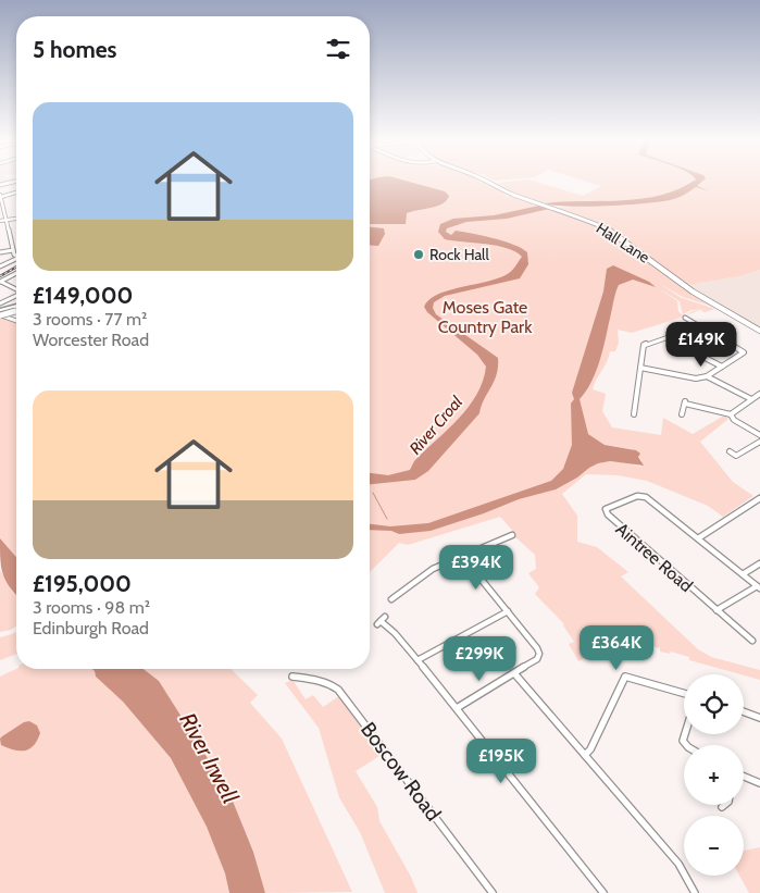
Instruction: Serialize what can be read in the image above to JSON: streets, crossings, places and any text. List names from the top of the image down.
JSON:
{
  "streets": {
    "main road": ["Hall Lane"],
    "street": ["Aintree Road", "Boscow Road"]
  },
  "water": ["River Croal", "River Irwell"],
  "parks": ["Moses Gate Country Park"],
  "places": ["Rock Hall"],
  "page": {
    "heading": "5 homes",
    "list": [
      {
        "name": "£149,000",
        "note": "3 rooms · 77 m² · Worcester Road"
      },
      {
        "name": "£195,000",
        "note": "3 rooms · 98 m² · Edinburgh Road"
      }
    ],
    "price": [
      "£149K",
      "£394K",
      "£364K",
      "£299K",
      "£195K"
    ],
    "map_buttons": ["+", "−"]
  }
}
